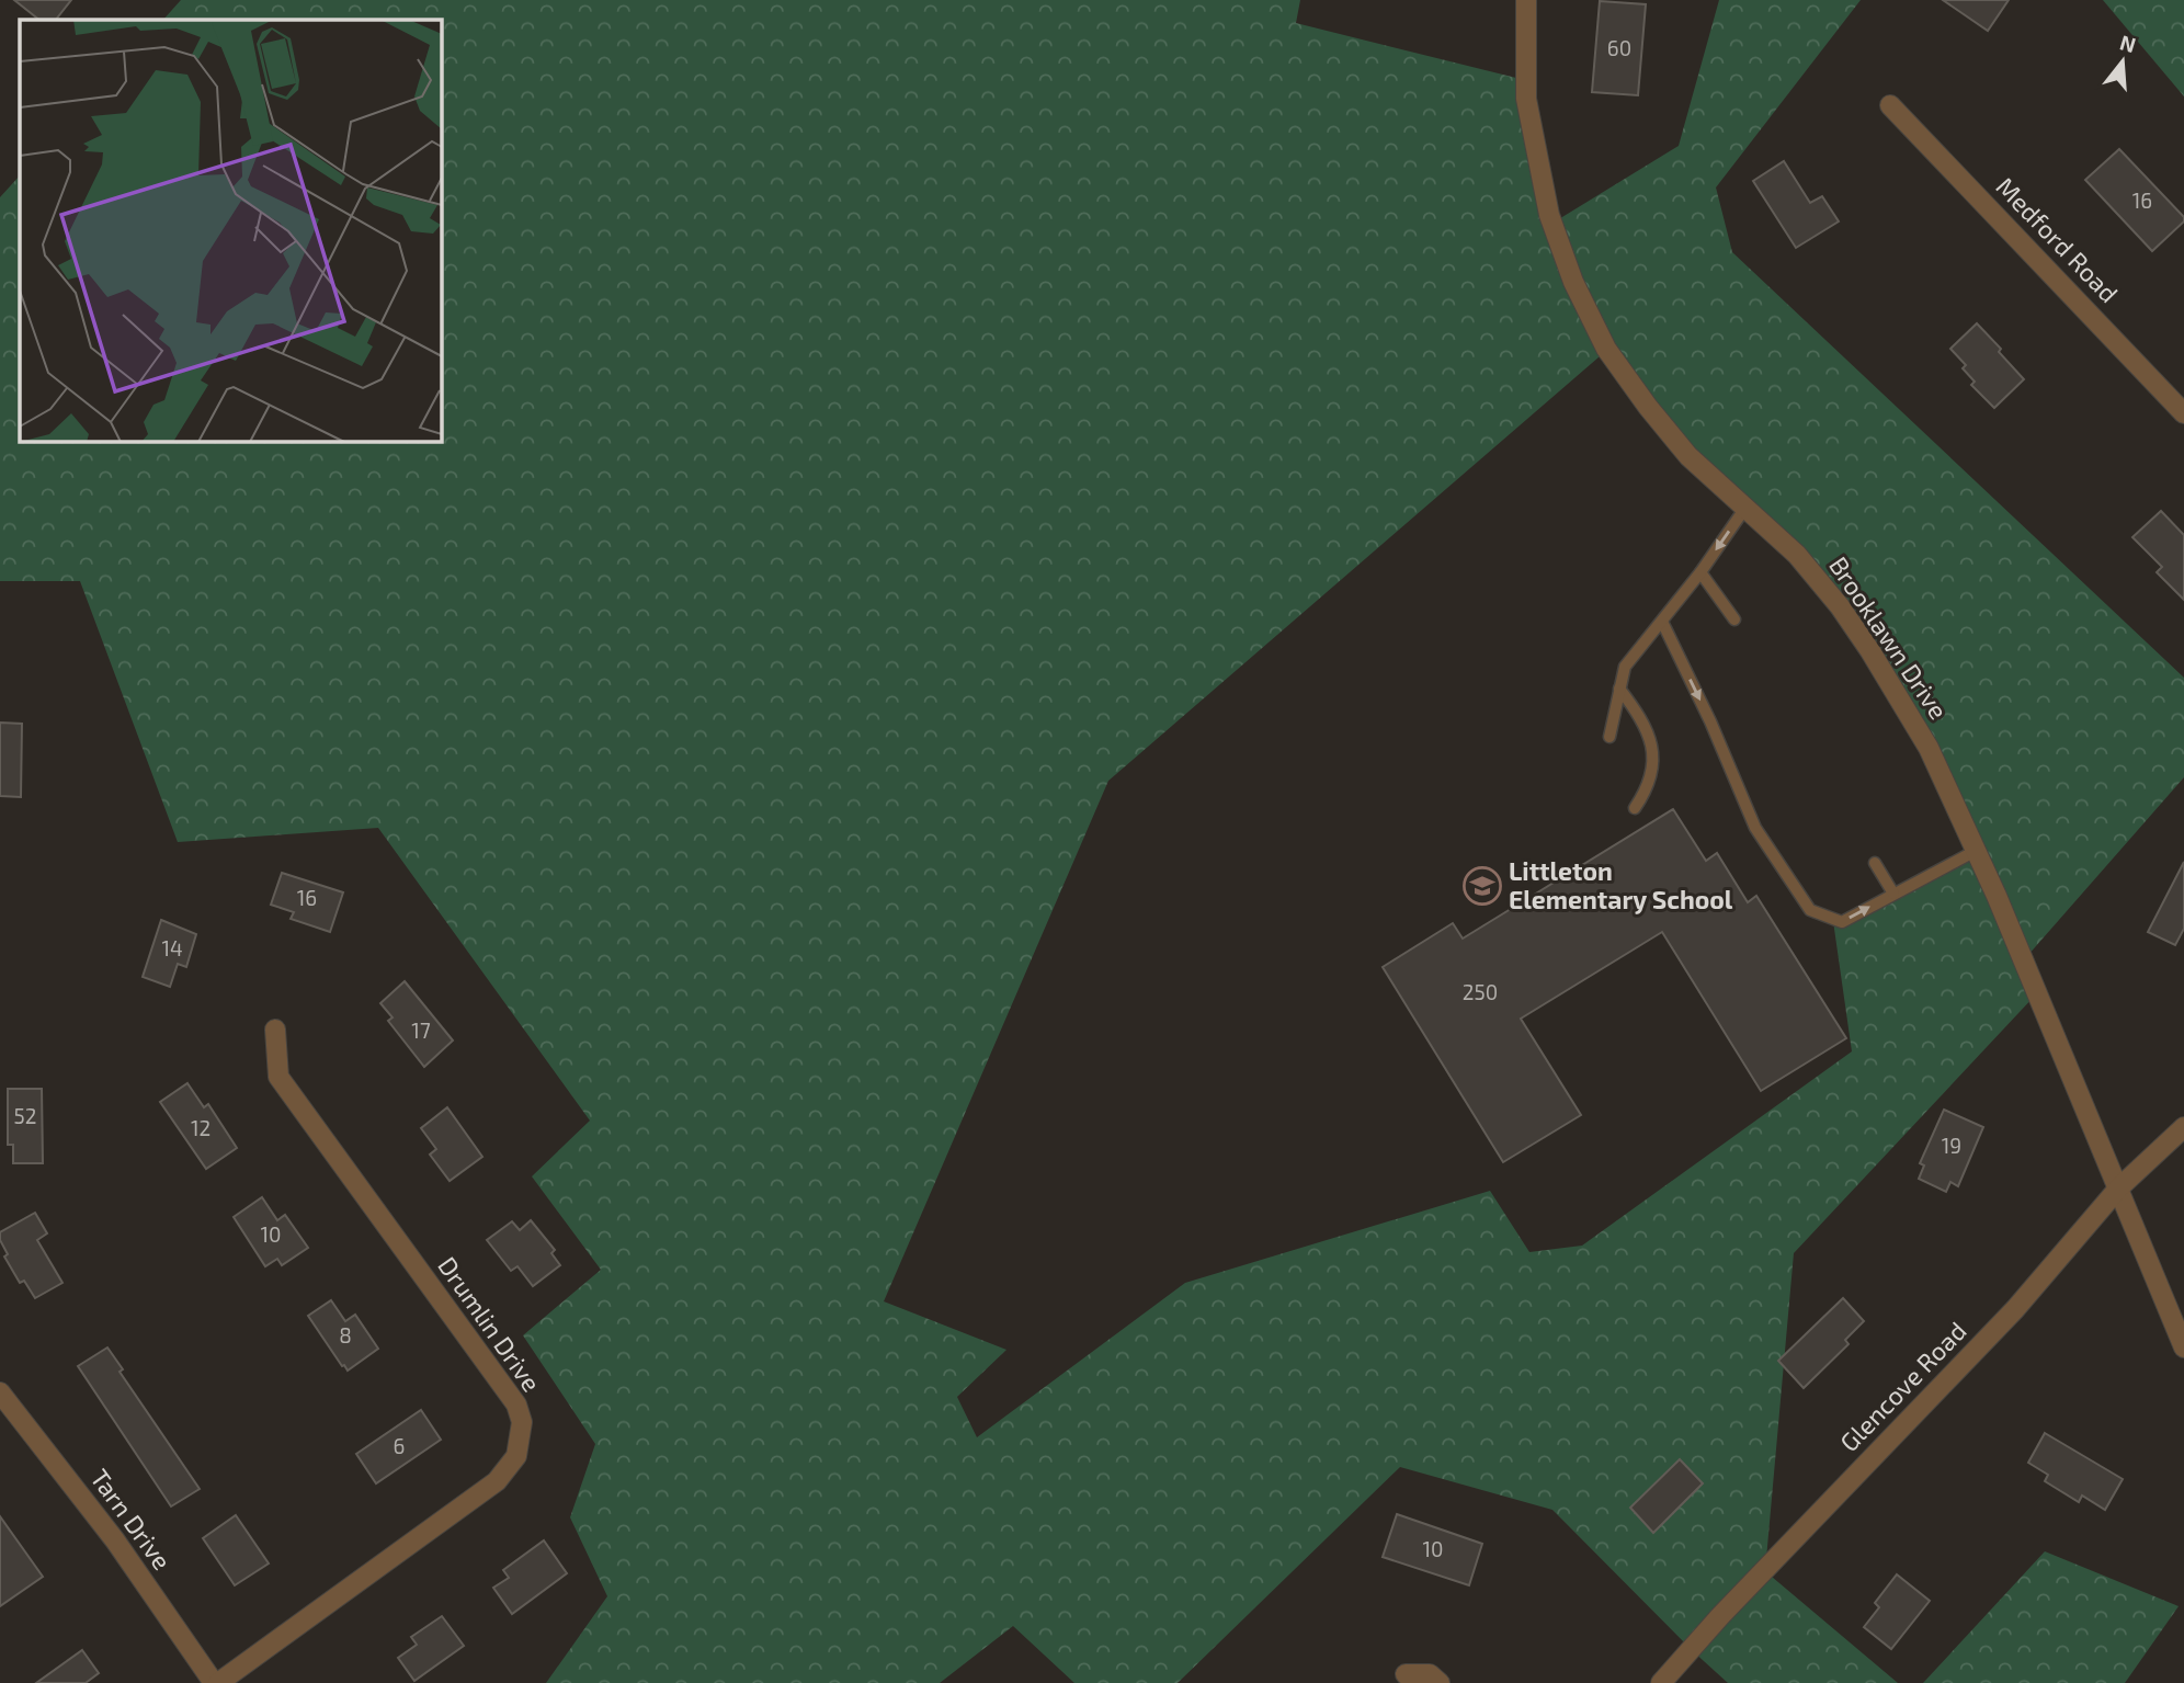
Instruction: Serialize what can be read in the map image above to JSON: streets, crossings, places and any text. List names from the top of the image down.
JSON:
{
  "streets": {
    "street": [
      "Medford Road",
      "Brooklawn Drive",
      "Drumlin Drive",
      "Glencove Road",
      "Tarn Drive"
    ]
  },
  "crossings": [
    ["Brooklawn Drive", "Glencove Road"],
    ["Drumlin Drive", "Tarn Drive"]
  ],
  "places": {
    "school or university": ["Littleton Elementary School"]
  },
  "house_numbers": [
    "60",
    "16",
    "16",
    "14",
    "250",
    "17",
    "52",
    "12",
    "19",
    "10",
    "8",
    "6",
    "10"
  ],
  "north": "top"
}
